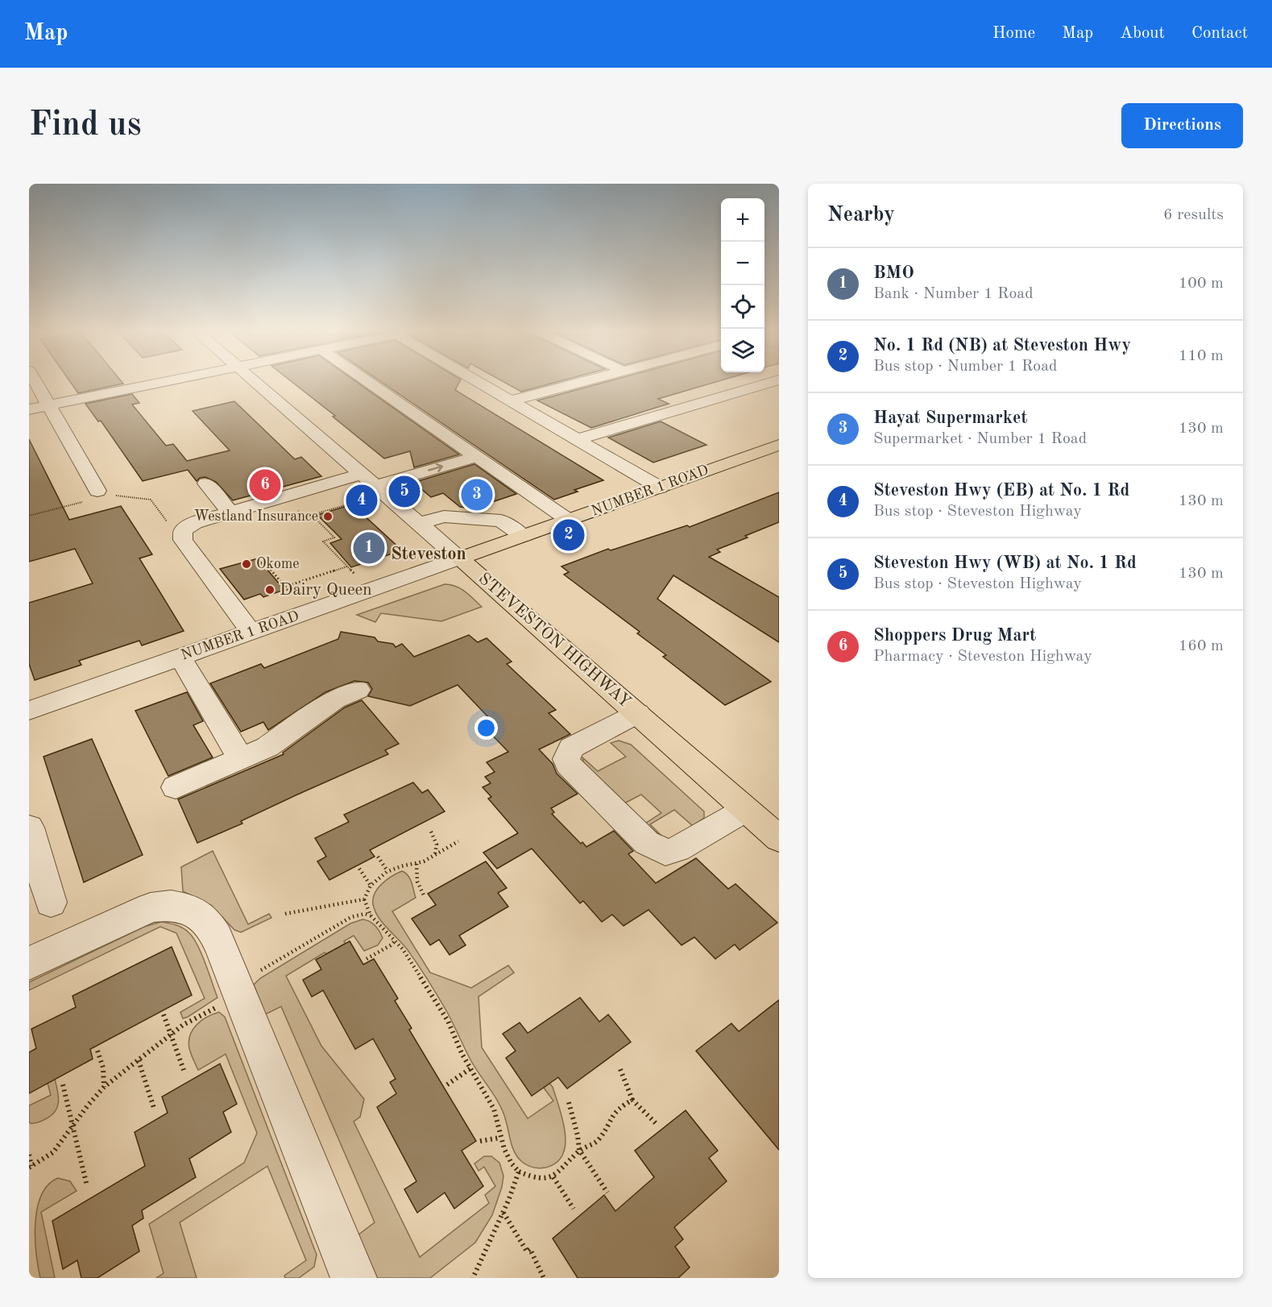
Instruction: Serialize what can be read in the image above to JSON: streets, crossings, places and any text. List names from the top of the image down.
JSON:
{
  "streets": {
    "main road": ["NUMBER 1 ROAD", "STEVESTON HIGHWAY"]
  },
  "crossings": [
    ["NUMBER 1 ROAD", "STEVESTON HIGHWAY"]
  ],
  "districts": ["Steveston"],
  "places": ["Westland Insurance", "Okome", "Dairy Queen"],
  "page": {
    "header": "Map",
    "nav": [
      "Home",
      "Map",
      "About",
      "Contact"
    ],
    "buttons": "Directions",
    "title": "Find us",
    "heading": ["Nearby", "6 results"],
    "map_buttons": ["+", "−"],
    "list": [
      {
        "mark": "1",
        "name": "BMO",
        "note": "Bank · Number 1 Road",
        "value": "100 m"
      },
      {
        "mark": "2",
        "name": "No. 1 Rd (NB) at Steveston Hwy",
        "note": "Bus stop · Number 1 Road",
        "value": "110 m"
      },
      {
        "mark": "3",
        "name": "Hayat Supermarket",
        "note": "Supermarket · Number 1 Road",
        "value": "130 m"
      },
      {
        "mark": "4",
        "name": "Steveston Hwy (EB) at No. 1 Rd",
        "note": "Bus stop · Steveston Highway",
        "value": "130 m"
      },
      {
        "mark": "5",
        "name": "Steveston Hwy (WB) at No. 1 Rd",
        "note": "Bus stop · Steveston Highway",
        "value": "130 m"
      },
      {
        "mark": "6",
        "name": "Shoppers Drug Mart",
        "note": "Pharmacy · Steveston Highway",
        "value": "160 m"
      }
    ],
    "pins": [
      "6",
      "5",
      "3",
      "4",
      "2",
      "1"
    ]
  }
}
